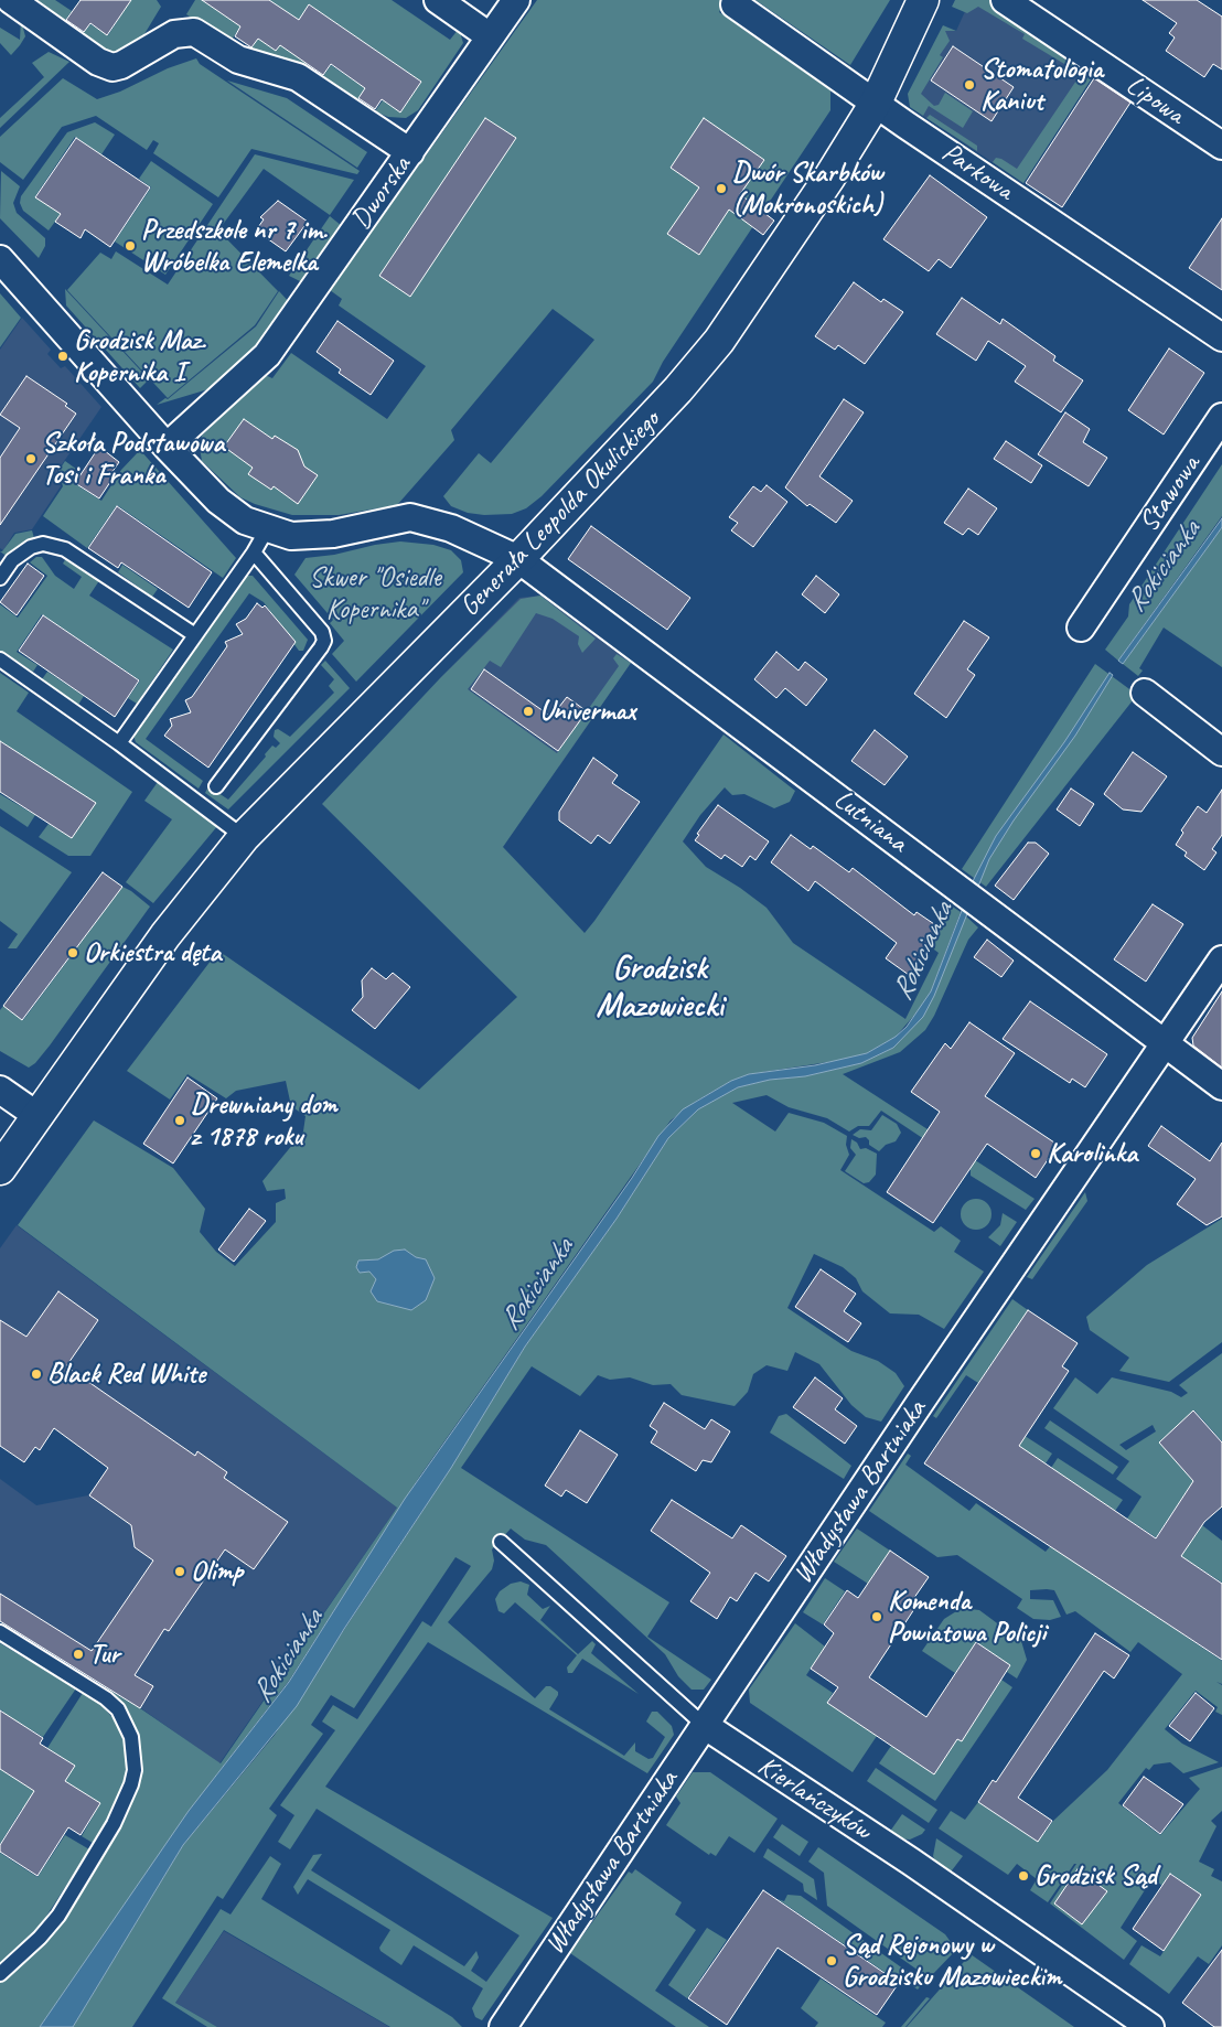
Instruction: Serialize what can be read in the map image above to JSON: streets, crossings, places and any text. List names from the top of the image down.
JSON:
{
  "streets": {
    "street": [
      "Lipowa",
      "Parkowa",
      "Dworska",
      "Stawowa",
      "Generała Leopolda Okulickiego",
      "Lutniana",
      "Władysława Bartniaka",
      "Kierlańczyków"
    ]
  },
  "crossings": [
    ["Parkowa", "Generała Leopolda Okulickiego"],
    ["Dworska", "Lutniana"],
    ["Generała Leopolda Okulickiego", "Lutniana"],
    ["Lutniana", "Władysława Bartniaka"],
    ["Władysława Bartniaka", "Kierlańczyków"]
  ],
  "districts": ["Grodzisk Mazowiecki"],
  "water": ["Rokicianka"],
  "parks": ["Skwer \"Osiedle Kopernika\""],
  "places": [
    "Stomatologia Kaniut",
    "Dwór Skarbków (Mokronoskich)",
    "Przedszkole nr 7 im. Wróbelka Elemelka",
    "Grodzisk Maz. Kopernika I",
    "Szkoła Podstawowa Tosi i Franka",
    "Univermax",
    "Orkiestra dęta",
    "Drewniany dom z 1878 roku",
    "Karolinka",
    "Black Red White",
    "Olimp",
    "Komenda Powiatowa Policji",
    "Tur",
    "Grodzisk Sąd",
    "Sąd Rejonowy w Grodzisku Mazowieckim"
  ]
}
